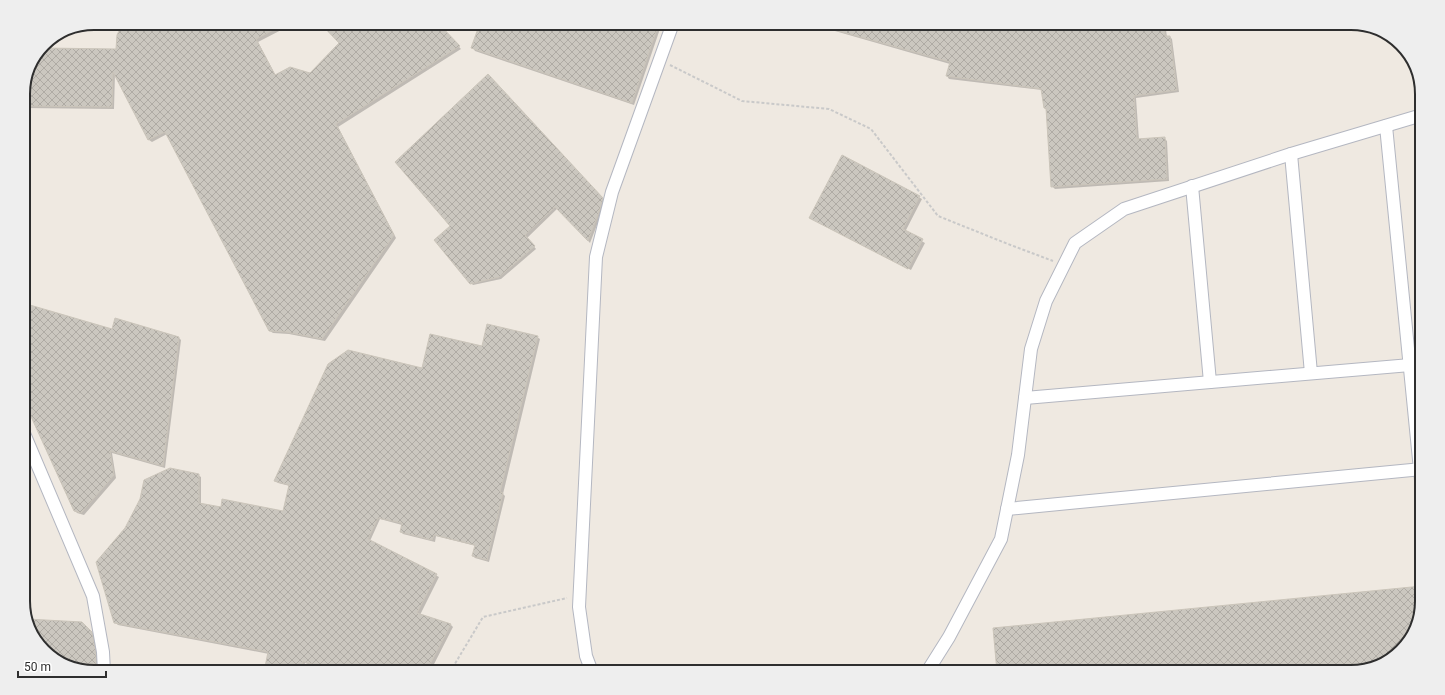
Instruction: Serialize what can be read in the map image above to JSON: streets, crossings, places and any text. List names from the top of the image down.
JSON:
{
  "scale_bar": "50 m"
}
